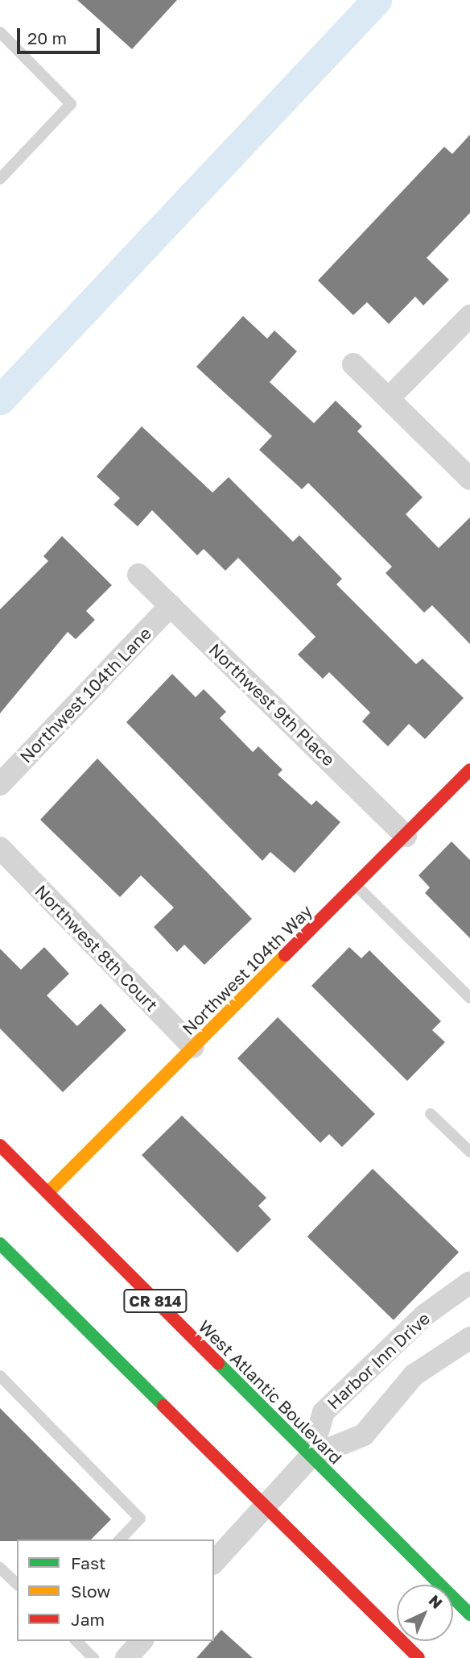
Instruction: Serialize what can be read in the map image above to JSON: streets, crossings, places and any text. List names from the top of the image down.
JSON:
{
  "streets": {
    "main road": ["Northwest 104th Way", "CR 814", "West Atlantic Boulevard"],
    "street": [
      "Northwest 104th Lane",
      "Northwest 9th Place",
      "Northwest 8th Court",
      "Harbor Inn Drive"
    ]
  },
  "crossings": [
    ["Northwest 104th Lane", "Northwest 9th Place"],
    ["Northwest 9th Place", "Northwest 104th Way"],
    ["Northwest 8th Court", "Northwest 104th Way"],
    ["Northwest 104th Way", "West Atlantic Boulevard"],
    ["Harbor Inn Drive", "West Atlantic Boulevard"]
  ],
  "legend": ["Fast", "Slow", "Jam"],
  "scale_bar": "20 m",
  "north": "top right"
}
